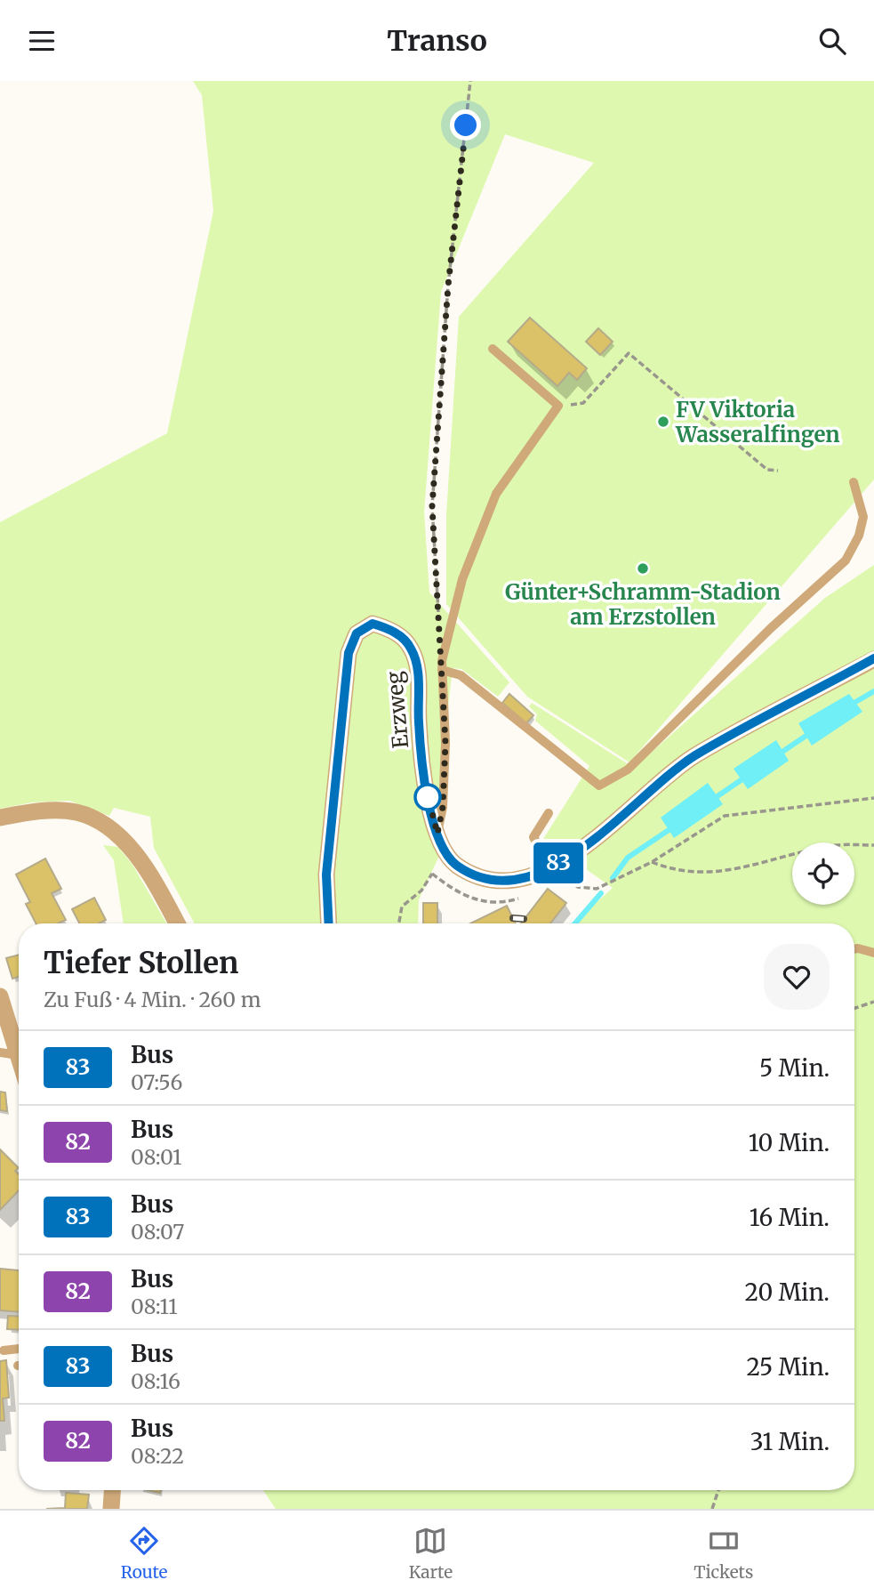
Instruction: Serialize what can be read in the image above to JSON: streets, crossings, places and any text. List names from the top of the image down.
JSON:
{
  "streets": {
    "street": ["Erzweg"]
  },
  "places": ["FV Viktoria Wasseralfingen", "Günter+Schramm-Stadion am Erzstollen"],
  "lines": ["bus line 83"],
  "page": {
    "header": "Transo",
    "on_map": "83",
    "heading": ["Tiefer Stollen", "Zu Fuß · 4 Min. · 260 m"],
    "list": [
      {
        "mark": "83",
        "name": "Bus",
        "note": "07:56",
        "value": "5 Min."
      },
      {
        "mark": "82",
        "name": "Bus",
        "note": "08:01",
        "value": "10 Min."
      },
      {
        "mark": "83",
        "name": "Bus",
        "note": "08:07",
        "value": "16 Min."
      },
      {
        "mark": "82",
        "name": "Bus",
        "note": "08:11",
        "value": "20 Min."
      },
      {
        "mark": "83",
        "name": "Bus",
        "note": "08:16",
        "value": "25 Min."
      },
      {
        "mark": "82",
        "name": "Bus",
        "note": "08:22",
        "value": "31 Min."
      }
    ],
    "tabs": ["Route", "Karte", "Tickets"]
  }
}
